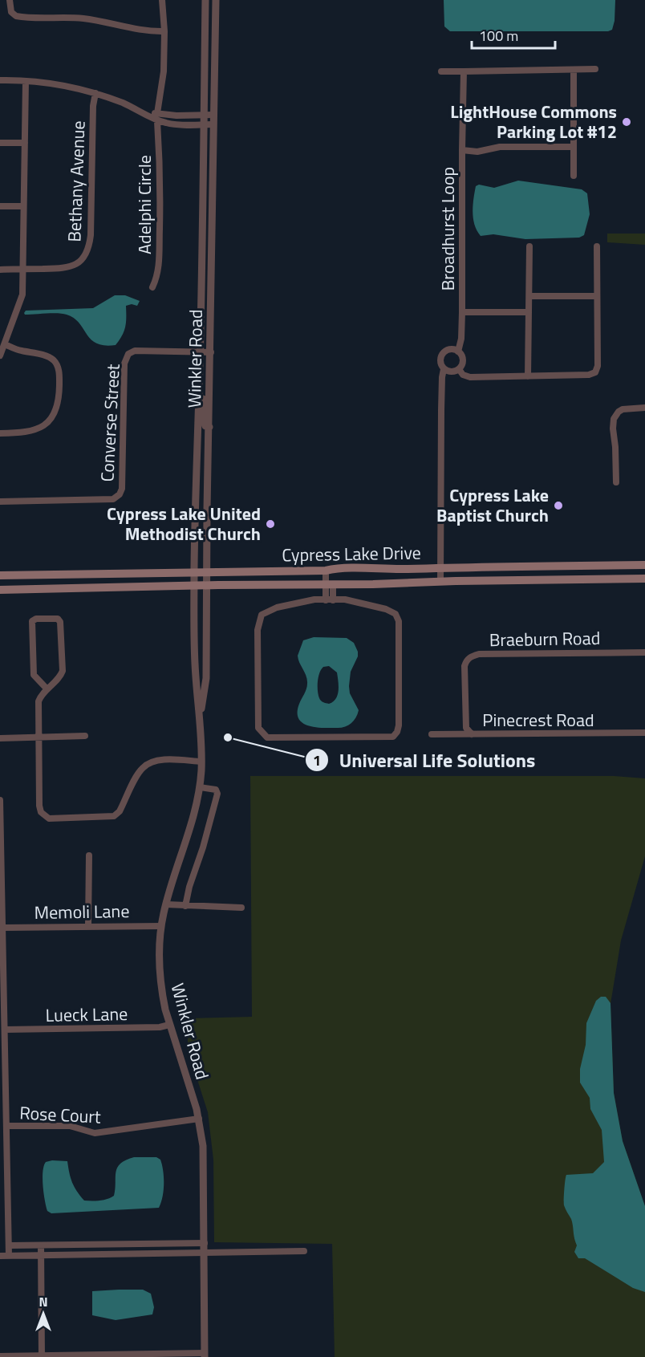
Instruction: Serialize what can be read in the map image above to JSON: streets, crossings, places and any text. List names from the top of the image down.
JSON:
{
  "streets": {
    "main road": ["Cypress Lake Drive"],
    "street": [
      "Bethany Avenue",
      "Adelphi Circle",
      "Broadhurst Loop",
      "Winkler Road",
      "Converse Street",
      "Braeburn Road",
      "Pinecrest Road",
      "Memoli Lane",
      "Lueck Lane",
      "Rose Court"
    ]
  },
  "crossings": [
    ["Winkler Road", "Converse Street"],
    ["Winkler Road", "Cypress Lake Drive"],
    ["Winkler Road", "Memoli Lane"],
    ["Winkler Road", "Lueck Lane"],
    ["Winkler Road", "Rose Court"],
    ["Braeburn Road", "Pinecrest Road"]
  ],
  "places": [
    "LightHouse Commons Parking Lot #12",
    "Cypress Lake Baptist Church",
    "Cypress Lake United Methodist Church",
    "Universal Life Solutions"
  ],
  "scale_bar": "100 m",
  "north": "top"
}
